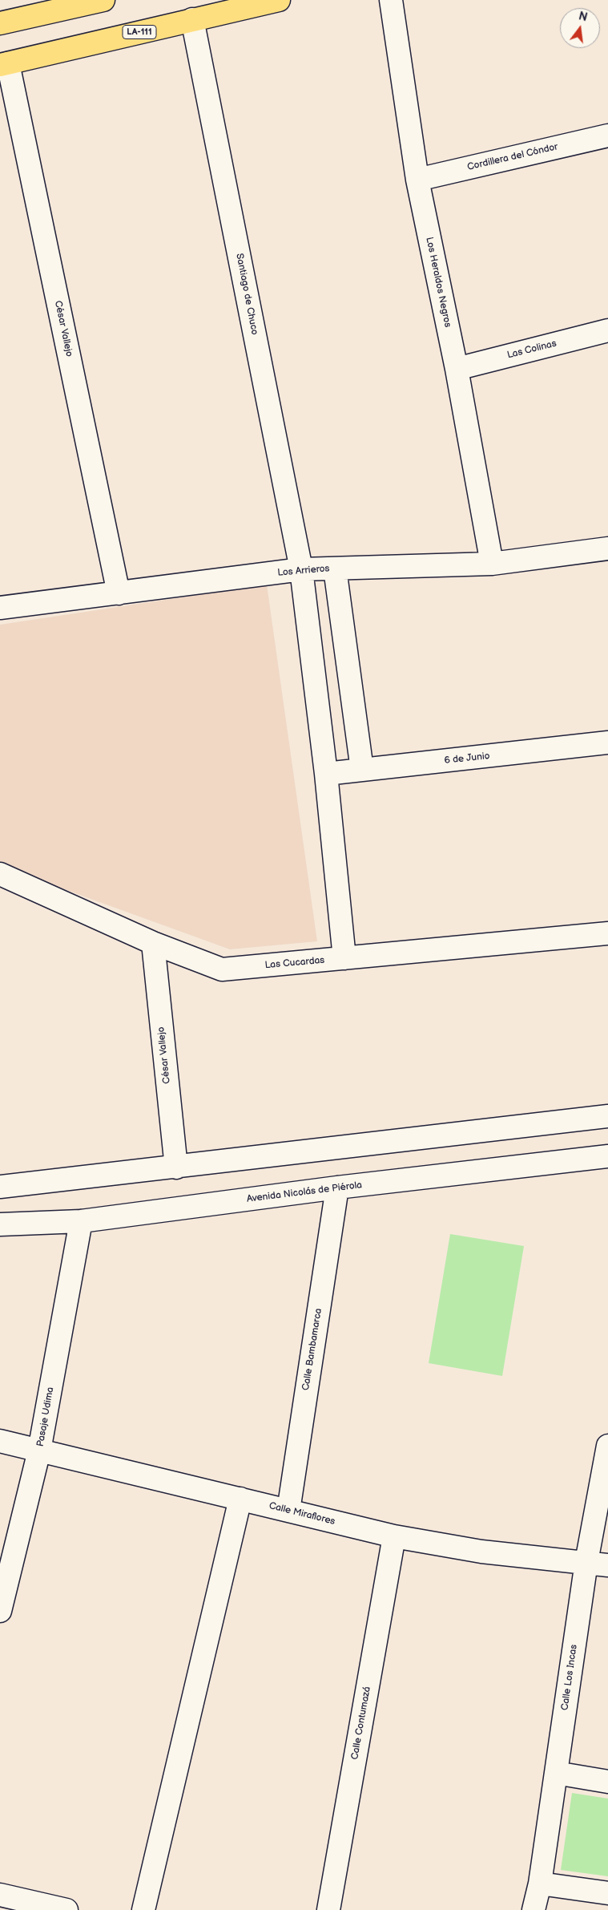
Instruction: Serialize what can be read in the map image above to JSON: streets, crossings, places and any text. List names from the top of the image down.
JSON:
{
  "streets": {
    "main road": ["LA-111"],
    "street": [
      "Cordillera del Cóndor",
      "Los Heraldos Negros",
      "Santiago de Chuco",
      "César Vallejo",
      "Las Colinas",
      "Los Arrieros",
      "6 de Junio",
      "Las Cucardas",
      "Avenida Nicolás de Piérola",
      "Calle Bambamarca",
      "Pasaje Udima",
      "Calle Miraflores",
      "Calle Los Incas",
      "Calle Contumazá"
    ]
  },
  "crossings": [
    ["LA-111", "Santiago de Chuco"],
    ["LA-111", "César Vallejo"],
    ["Cordillera del Cóndor", "Los Heraldos Negros"],
    ["Los Heraldos Negros", "Las Colinas"],
    ["Los Heraldos Negros", "Los Arrieros"],
    ["Santiago de Chuco", "Los Arrieros"],
    ["Santiago de Chuco", "6 de Junio"],
    ["Santiago de Chuco", "Las Cucardas"],
    ["César Vallejo", "Los Arrieros"],
    ["César Vallejo", "Las Cucardas"],
    ["Avenida Nicolás de Piérola", "Calle Bambamarca"],
    ["Avenida Nicolás de Piérola", "Pasaje Udima"],
    ["Calle Bambamarca", "Calle Miraflores"],
    ["Pasaje Udima", "Calle Miraflores"],
    ["Calle Miraflores", "Calle Los Incas"],
    ["Calle Miraflores", "Calle Contumazá"]
  ],
  "north": "top"
}
